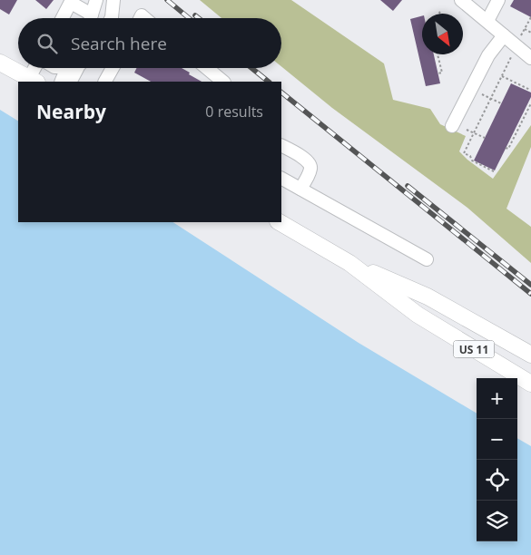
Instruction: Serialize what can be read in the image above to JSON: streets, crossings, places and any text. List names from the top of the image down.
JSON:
{
  "streets": {
    "main road": ["US 11"]
  },
  "north": "bottom right",
  "page": {
    "search": "Search here",
    "heading": ["Nearby", "0 results"],
    "map_buttons": ["+", "−"]
  }
}
